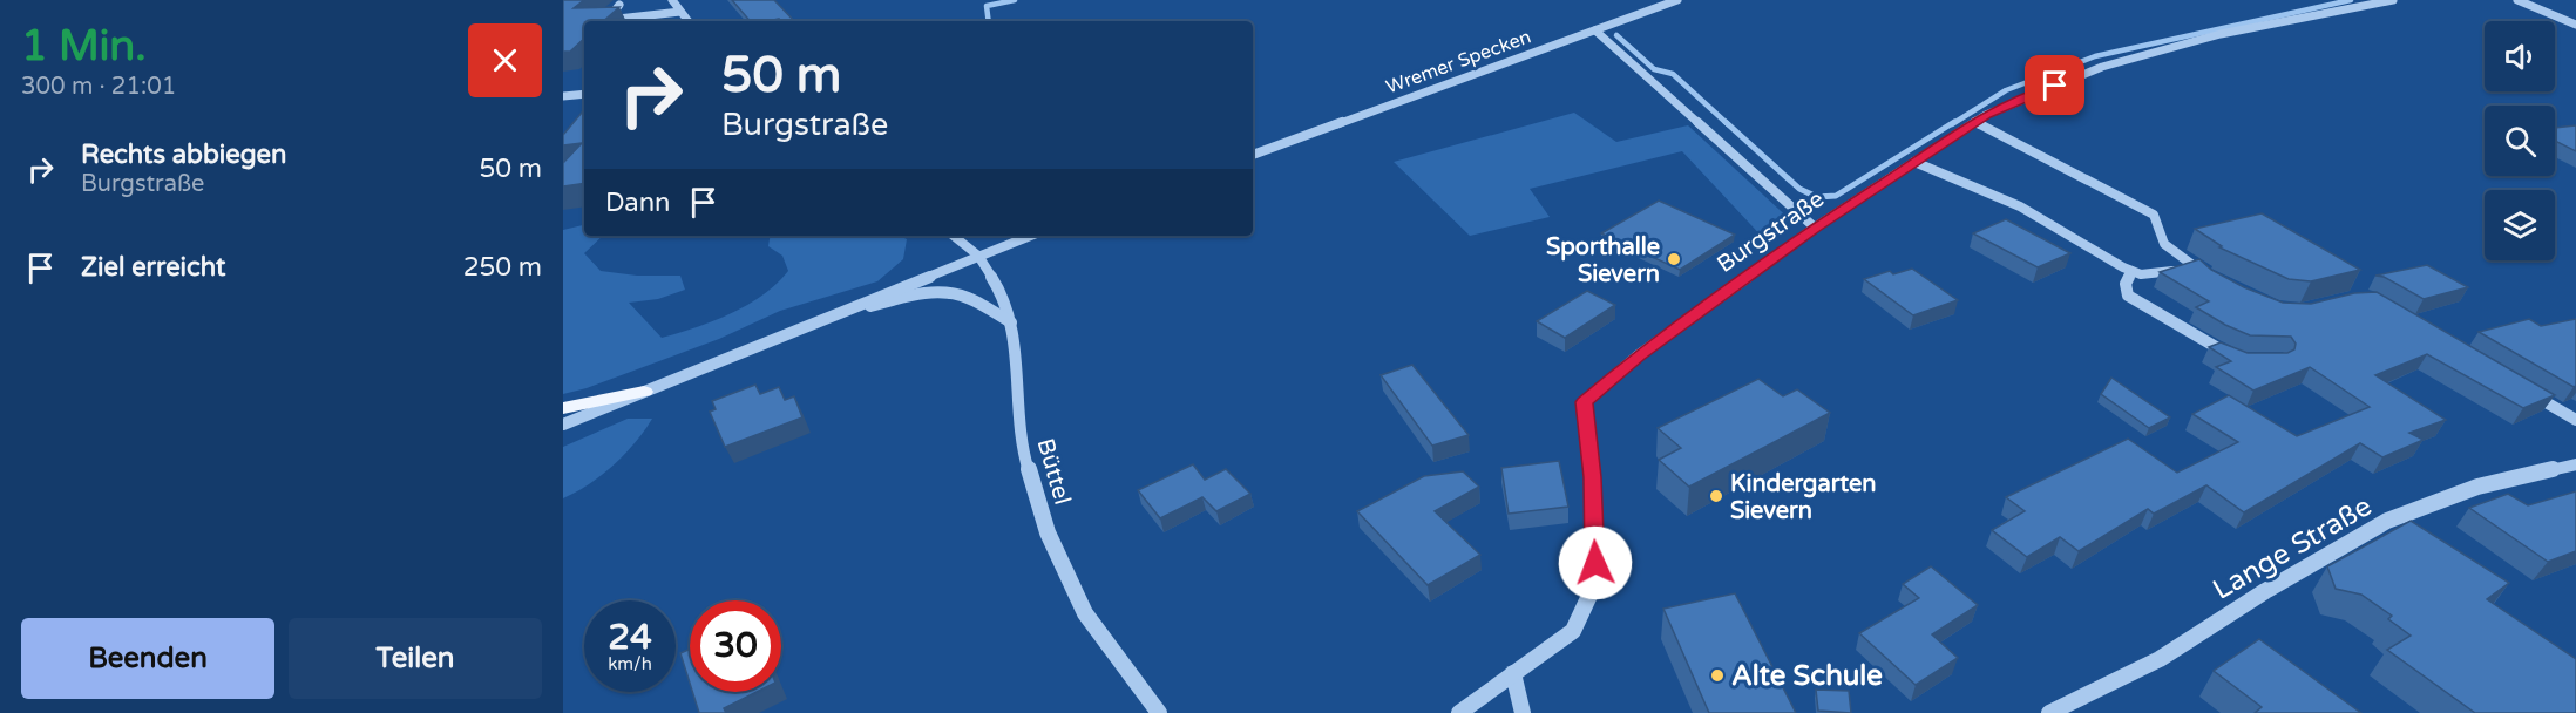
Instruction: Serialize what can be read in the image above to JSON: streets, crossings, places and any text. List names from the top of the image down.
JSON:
{
  "streets": {
    "street": [
      "Wremer Specken",
      "Burgstraße",
      "Büttel",
      "Lange Straße"
    ]
  },
  "places": ["Sporthalle Sievern", "Kindergarten Sievern", "Alte Schule"],
  "page": {
    "heading": ["1 Min.", "300 m · 21:01"],
    "turn": ["50 m", "Burgstraße"],
    "list": [
      {
        "name": "Rechts abbiegen",
        "note": "Burgstraße",
        "value": "50 m"
      },
      {
        "name": "Ziel erreicht",
        "value": "250 m"
      }
    ],
    "then": "Dann",
    "speed": "24 km/h",
    "limit": "30",
    "buttons": ["Beenden", "Teilen"]
  }
}
